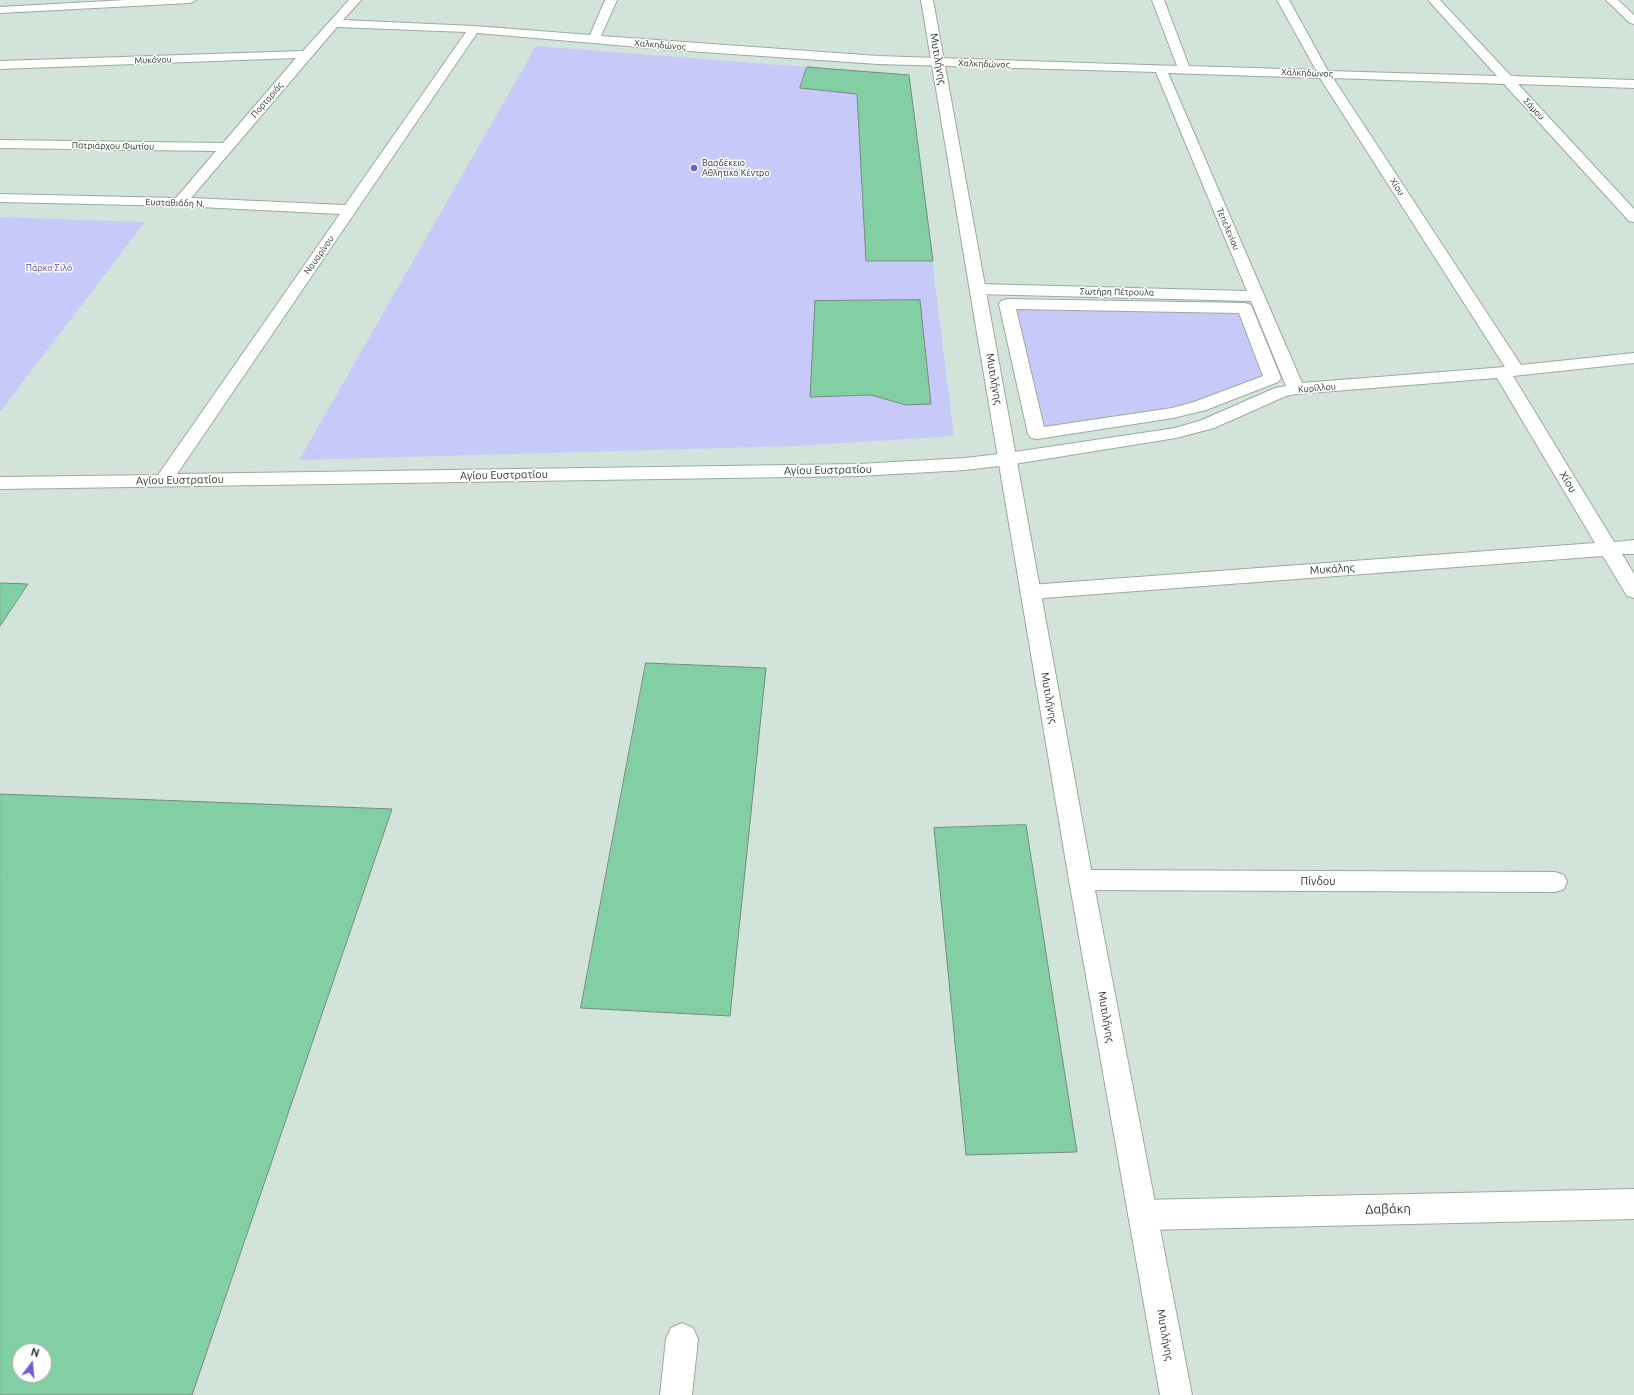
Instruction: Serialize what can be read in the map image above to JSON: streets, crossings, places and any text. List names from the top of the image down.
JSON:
{
  "streets": {
    "street": [
      "Χαλκηδώνος",
      "Μυτιλήνης",
      "Μυκόνου",
      "Πορταριάς",
      "Σάμου",
      "Πατριάρχου Φωτίου",
      "Χίου",
      "Ευσταθιάδη Ν.",
      "Τεπελενίου",
      "Ναυαρίνου",
      "Σωτήρη Πέτρουλα",
      "Κυρίλλου",
      "Αγίου Ευστρατίου",
      "Μυκάλης",
      "Πίνδου",
      "Δαβάκη"
    ]
  },
  "crossings": [
    ["Χαλκηδώνος", "Μυτιλήνης"],
    ["Χαλκηδώνος", "Πορταριάς"],
    ["Χαλκηδώνος", "Σάμου"],
    ["Χαλκηδώνος", "Χίου"],
    ["Χαλκηδώνος", "Τεπελενίου"],
    ["Χαλκηδώνος", "Ναυαρίνου"],
    ["Μυτιλήνης", "Σωτήρη Πέτρουλα"],
    ["Μυτιλήνης", "Κυρίλλου"],
    ["Μυτιλήνης", "Αγίου Ευστρατίου"],
    ["Μυτιλήνης", "Μυκάλης"],
    ["Μυτιλήνης", "Πίνδου"],
    ["Μυτιλήνης", "Δαβάκη"],
    ["Μυκόνου", "Πορταριάς"],
    ["Πορταριάς", "Πατριάρχου Φωτίου"],
    ["Πορταριάς", "Ευσταθιάδη Ν."],
    ["Χίου", "Κυρίλλου"],
    ["Χίου", "Μυκάλης"],
    ["Ευσταθιάδη Ν.", "Ναυαρίνου"],
    ["Τεπελενίου", "Σωτήρη Πέτρουλα"],
    ["Τεπελενίου", "Κυρίλλου"],
    ["Ναυαρίνου", "Αγίου Ευστρατίου"],
    ["Κυρίλλου", "Αγίου Ευστρατίου"]
  ],
  "parks": ["Πάρκο Σιλό"],
  "places": ["Βασδέκειο Αθλητικό Κέντρο"],
  "north": "top"
}
